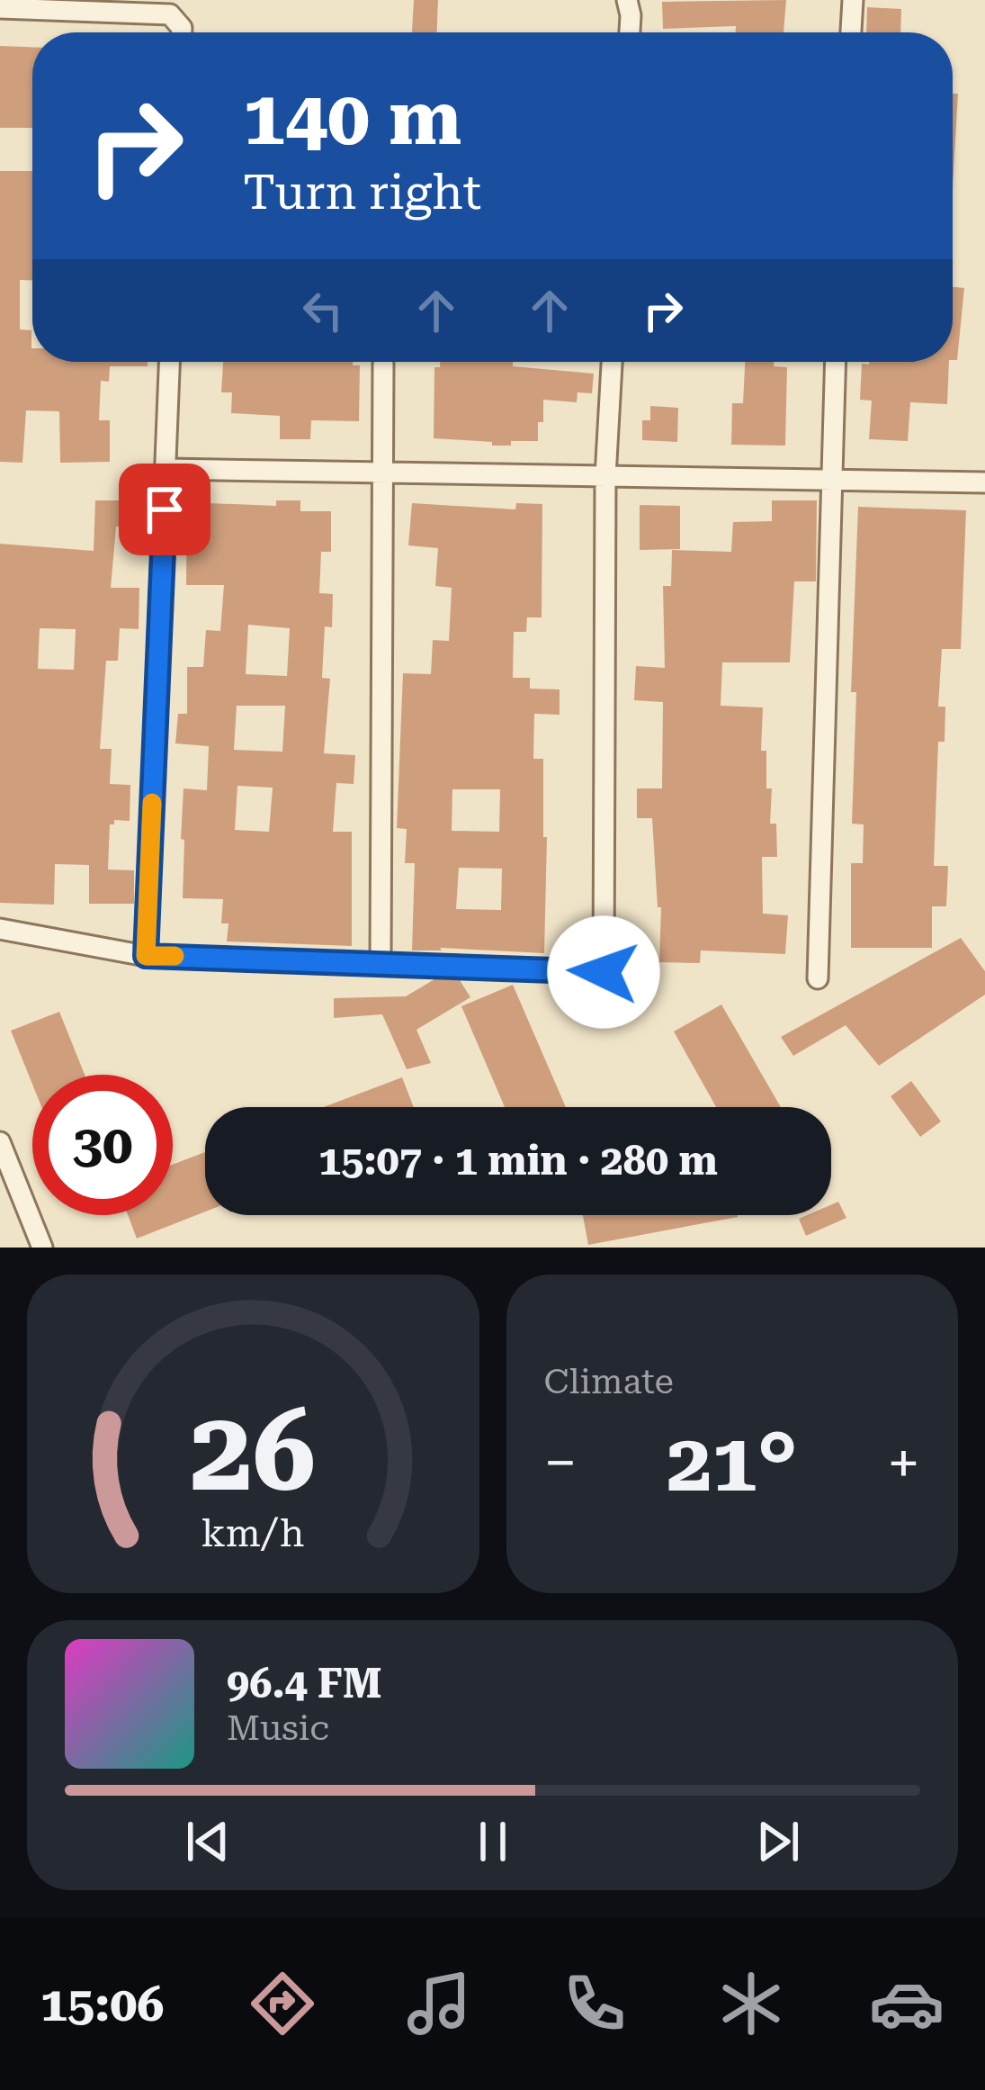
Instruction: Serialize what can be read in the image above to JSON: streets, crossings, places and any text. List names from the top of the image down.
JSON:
{
  "page": {
    "turn": ["140 m", "Turn right"],
    "limit": "30",
    "trip": "15:07 · 1 min · 280 m",
    "tile": "Climate",
    "heat": ["−", "21°", "+"],
    "song": ["96.4 FM", "Music"],
    "tabs": "15:06",
    "gauge": ["26", "km/h"]
  }
}
